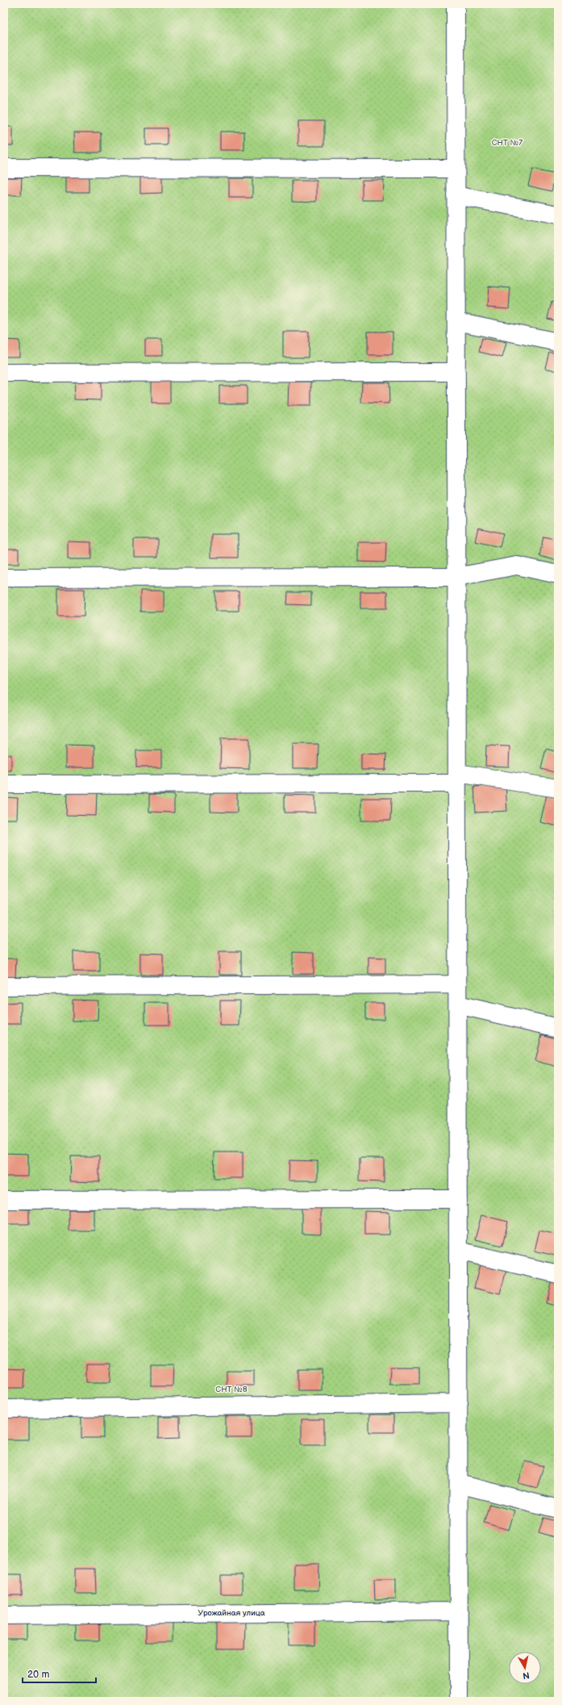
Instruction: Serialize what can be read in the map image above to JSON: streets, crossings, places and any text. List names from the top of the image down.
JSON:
{
  "streets": {
    "street": ["Урожайная улица"]
  },
  "parks": ["СНТ №7", "СНТ №8"],
  "scale_bar": "20 m",
  "north": "bottom"
}
